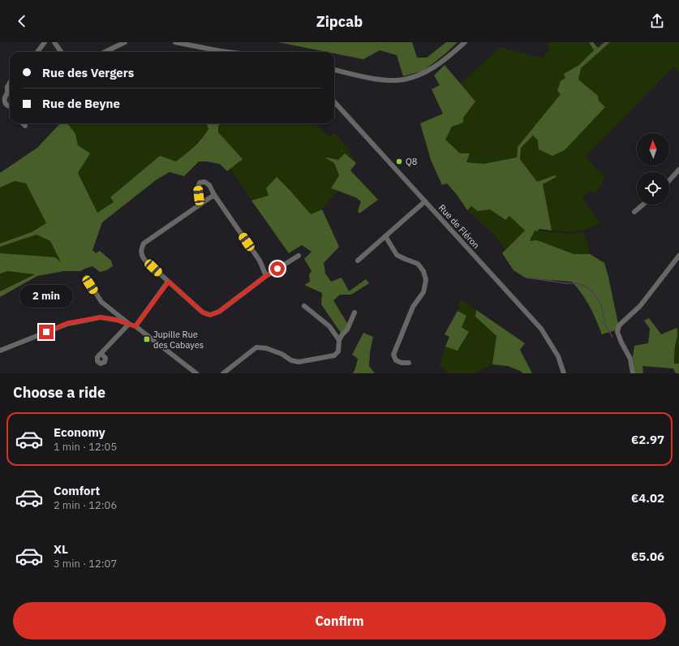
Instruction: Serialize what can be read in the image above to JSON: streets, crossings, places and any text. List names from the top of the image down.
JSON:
{
  "streets": {
    "street": ["Rue de Fléron"]
  },
  "places": {
    "other": ["Q8"],
    "transit": ["Jupille Rue des Cabayes"]
  },
  "north": "top",
  "page": {
    "header": "Zipcab",
    "banner": ["Rue des Vergers", "Rue de Beyne"],
    "bubble": "2 min",
    "heading": "Choose a ride",
    "list": [
      {
        "name": "Economy",
        "note": "1 min · 12:05",
        "value": "€2.97"
      },
      {
        "name": "Comfort",
        "note": "2 min · 12:06",
        "value": "€4.02"
      },
      {
        "name": "XL",
        "note": "3 min · 12:07",
        "value": "€5.06"
      }
    ],
    "buttons": "Confirm"
  }
}
